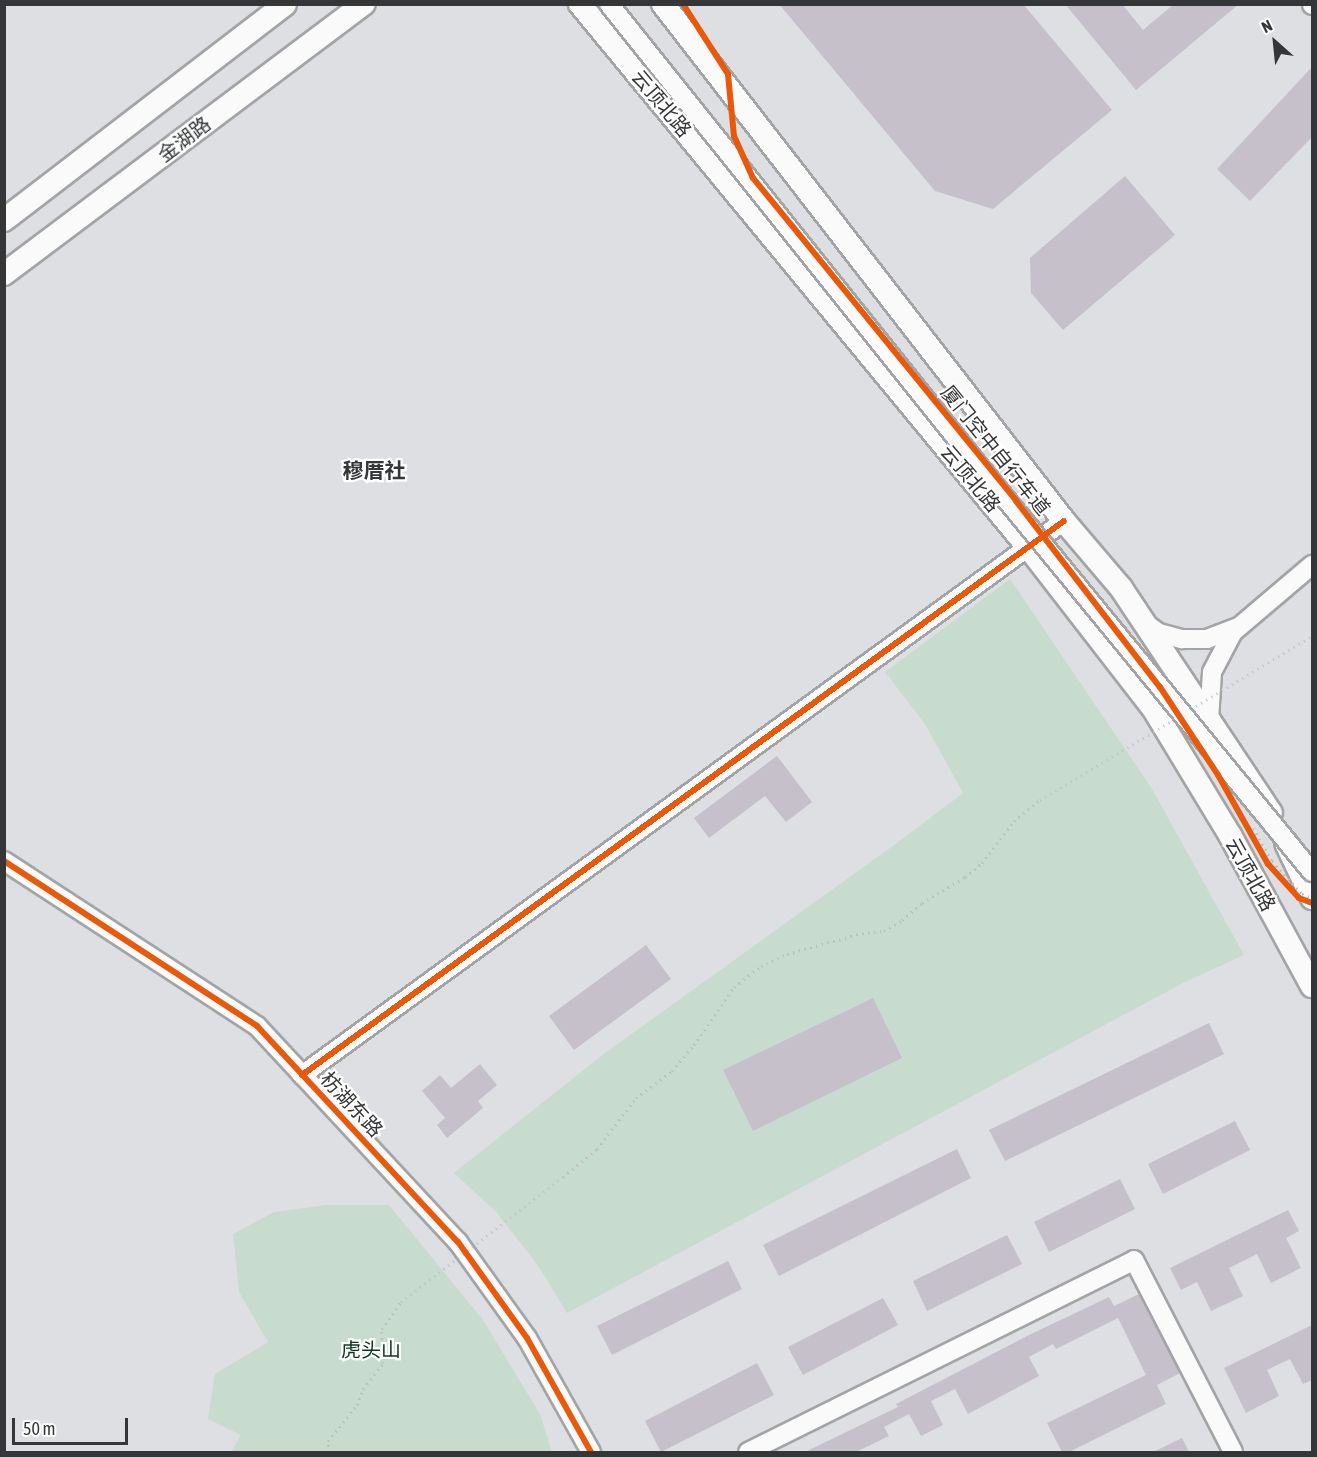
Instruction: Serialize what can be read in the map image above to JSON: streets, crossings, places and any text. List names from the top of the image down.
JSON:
{
  "streets": {
    "main road": ["云顶北路", "金湖路"],
    "street": ["枋湖东路"],
    "cycle path": ["厦门空中自行车道"]
  },
  "districts": ["穆厝社"],
  "parks": ["虎头山"],
  "scale_bar": "50 m",
  "north": "top left"
}
